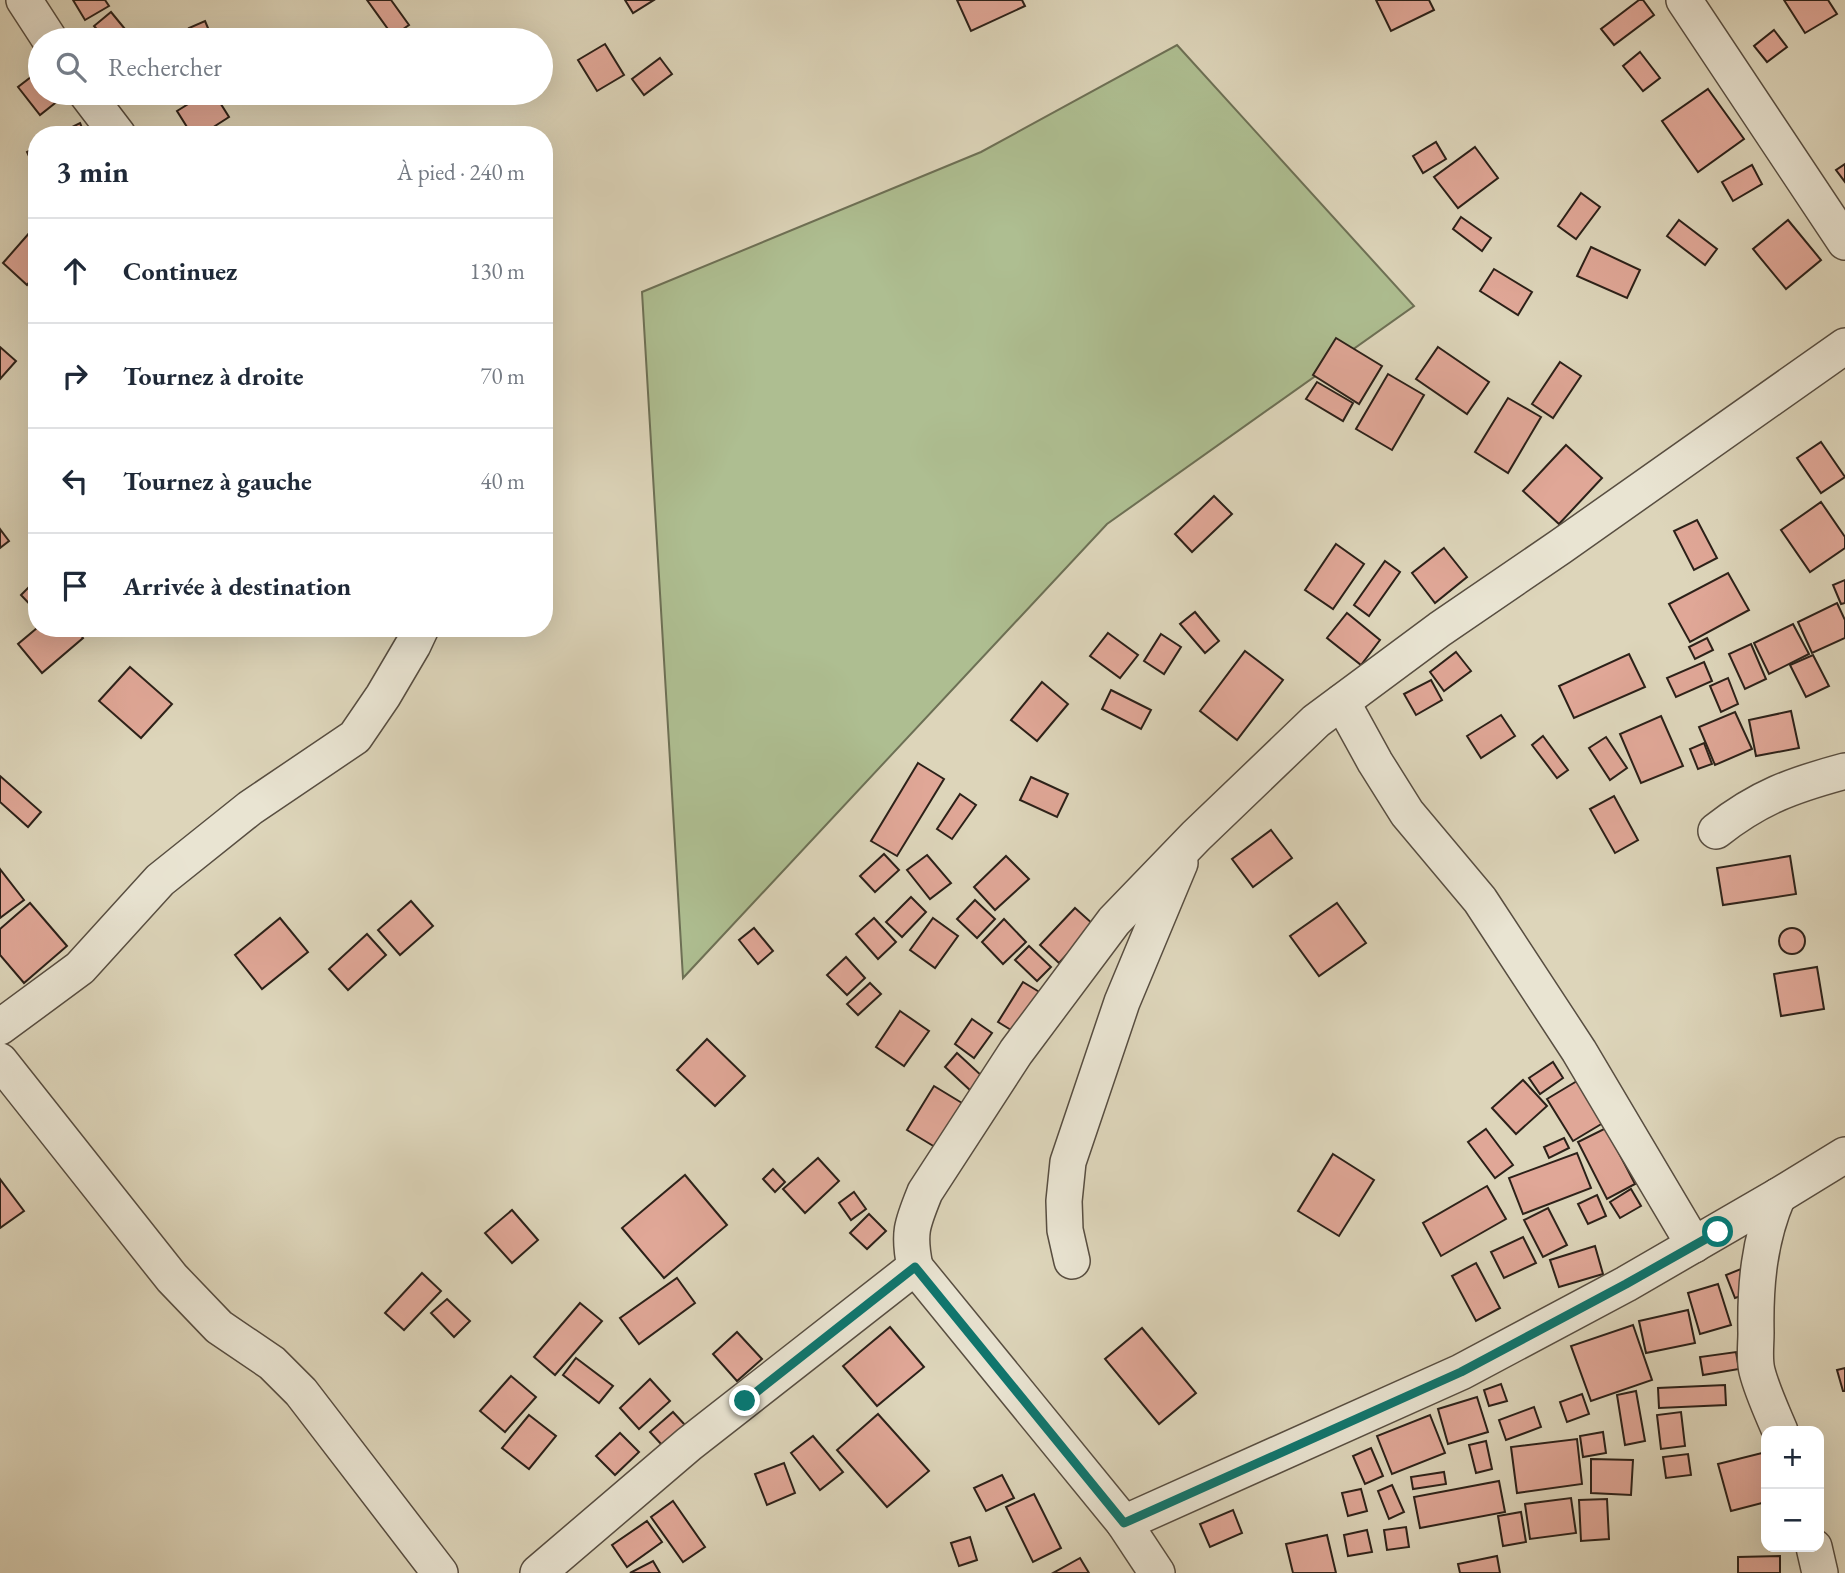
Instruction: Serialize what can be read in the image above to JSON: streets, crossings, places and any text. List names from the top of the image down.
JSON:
{
  "page": {
    "search": "Rechercher",
    "heading": ["3 min", "À pied · 240 m"],
    "list": [
      ["Continuez", "130 m"],
      ["Tournez à droite", "70 m"],
      ["Tournez à gauche", "40 m"],
      "Arrivée à destination"
    ],
    "map_buttons": ["+", "−"]
  }
}
